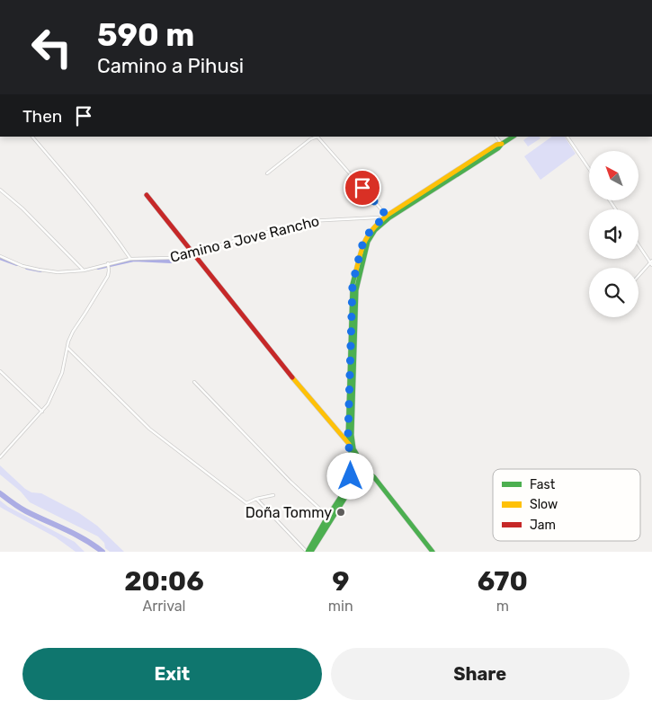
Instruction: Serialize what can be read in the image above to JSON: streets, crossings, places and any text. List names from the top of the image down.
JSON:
{
  "streets": {
    "street": ["Camino a Jove Rancho"]
  },
  "places": ["Doña Tommy"],
  "legend": ["Fast", "Slow", "Jam"],
  "north": "top left",
  "page": {
    "turn": ["590 m", "Camino a Pihusi"],
    "then": "Then",
    "eta": [
      "20:06",
      "Arrival",
      "9",
      "min",
      "670",
      "m"
    ],
    "buttons": ["Exit", "Share"]
  }
}
